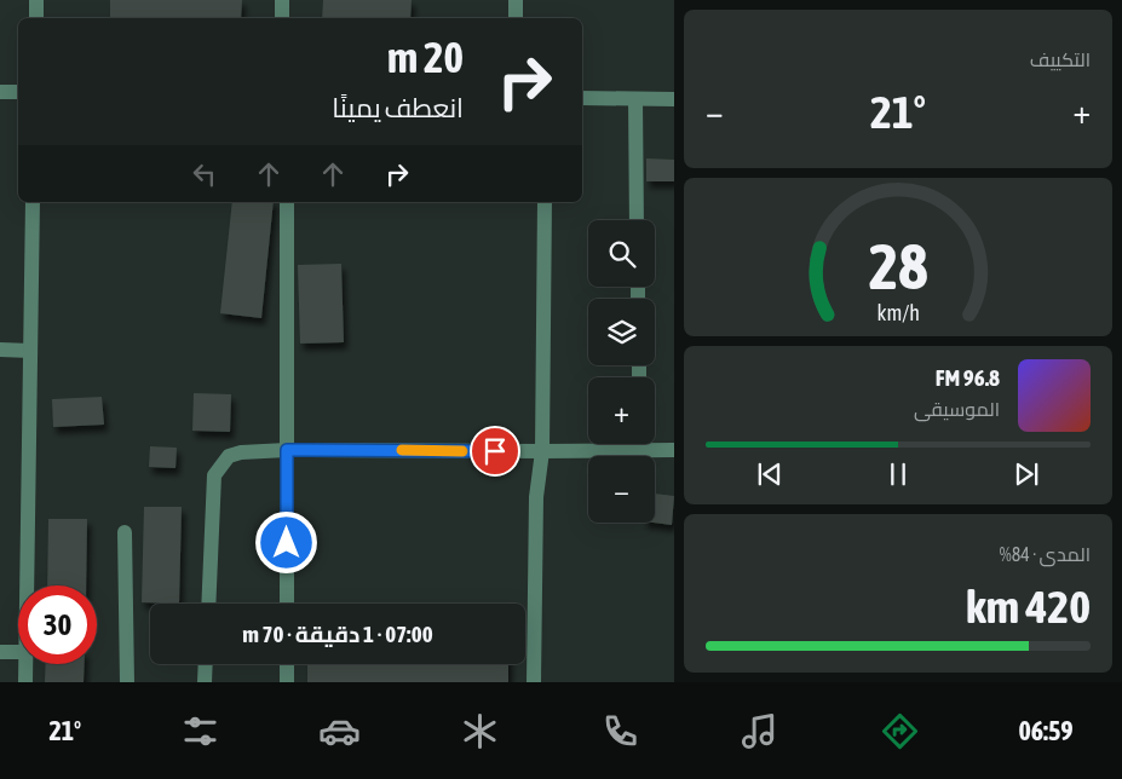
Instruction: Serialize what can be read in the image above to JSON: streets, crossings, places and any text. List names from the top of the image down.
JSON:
{
  "page": {
    "tile": [
      "التكييف",
      ["المدى · 84%", "420 km"]
    ],
    "turn": ["20 m", "انعطف يمينًا"],
    "heat": ["−", "21°", "+"],
    "map_buttons": ["+", "−"],
    "song": ["96.8 FM", "الموسيقى"],
    "limit": "30",
    "trip": "07:00 · 1 دقيقة · 70 m",
    "tabs": ["06:59", "21°"],
    "gauge": ["28", "km/h"]
  }
}
